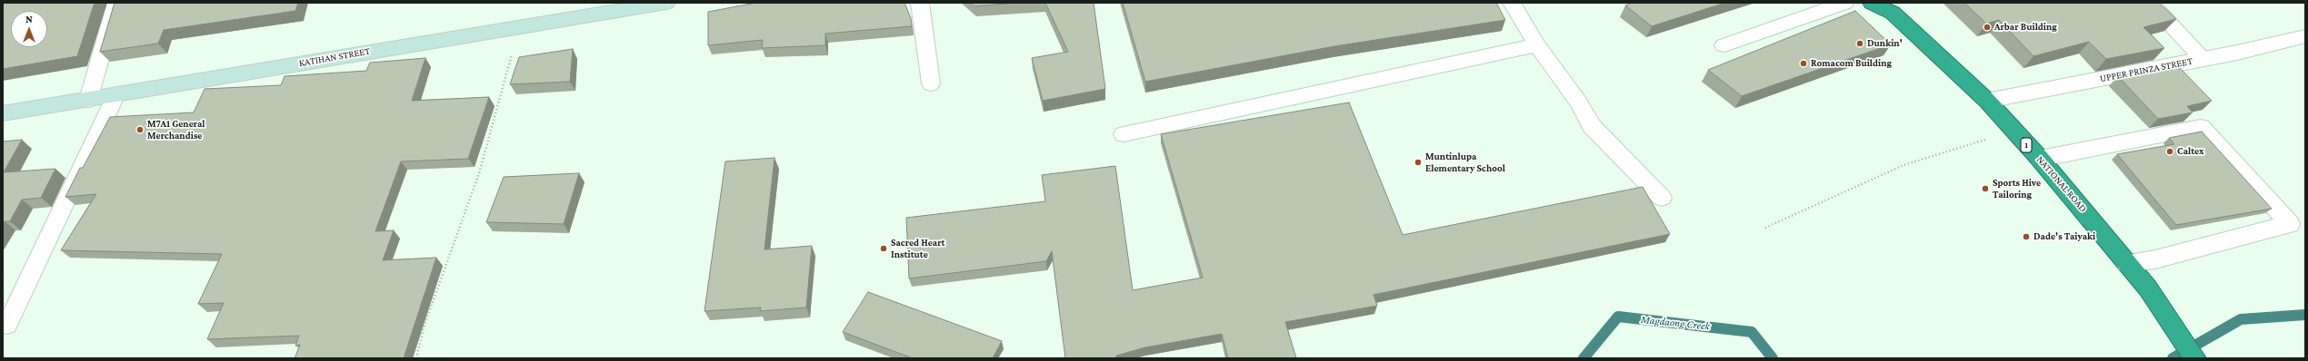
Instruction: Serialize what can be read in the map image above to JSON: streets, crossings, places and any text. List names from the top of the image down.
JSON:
{
  "streets": {
    "highway": ["1", "NATIONAL ROAD"],
    "street": ["KATIHAN STREET", "UPPER PRINZA STREET"]
  },
  "crossings": [
    ["UPPER PRINZA STREET", "NATIONAL ROAD"]
  ],
  "water": ["Magdaong Creek"],
  "places": [
    "Arbar Building",
    "Dunkin'",
    "Romacom Building",
    "M7A1 General Merchandise",
    "Caltex",
    "Muntinlupa Elementary School",
    "Sports Hive Tailoring",
    "Dade's Taiyaki",
    "Sacred Heart Institute"
  ],
  "north": "top"
}
